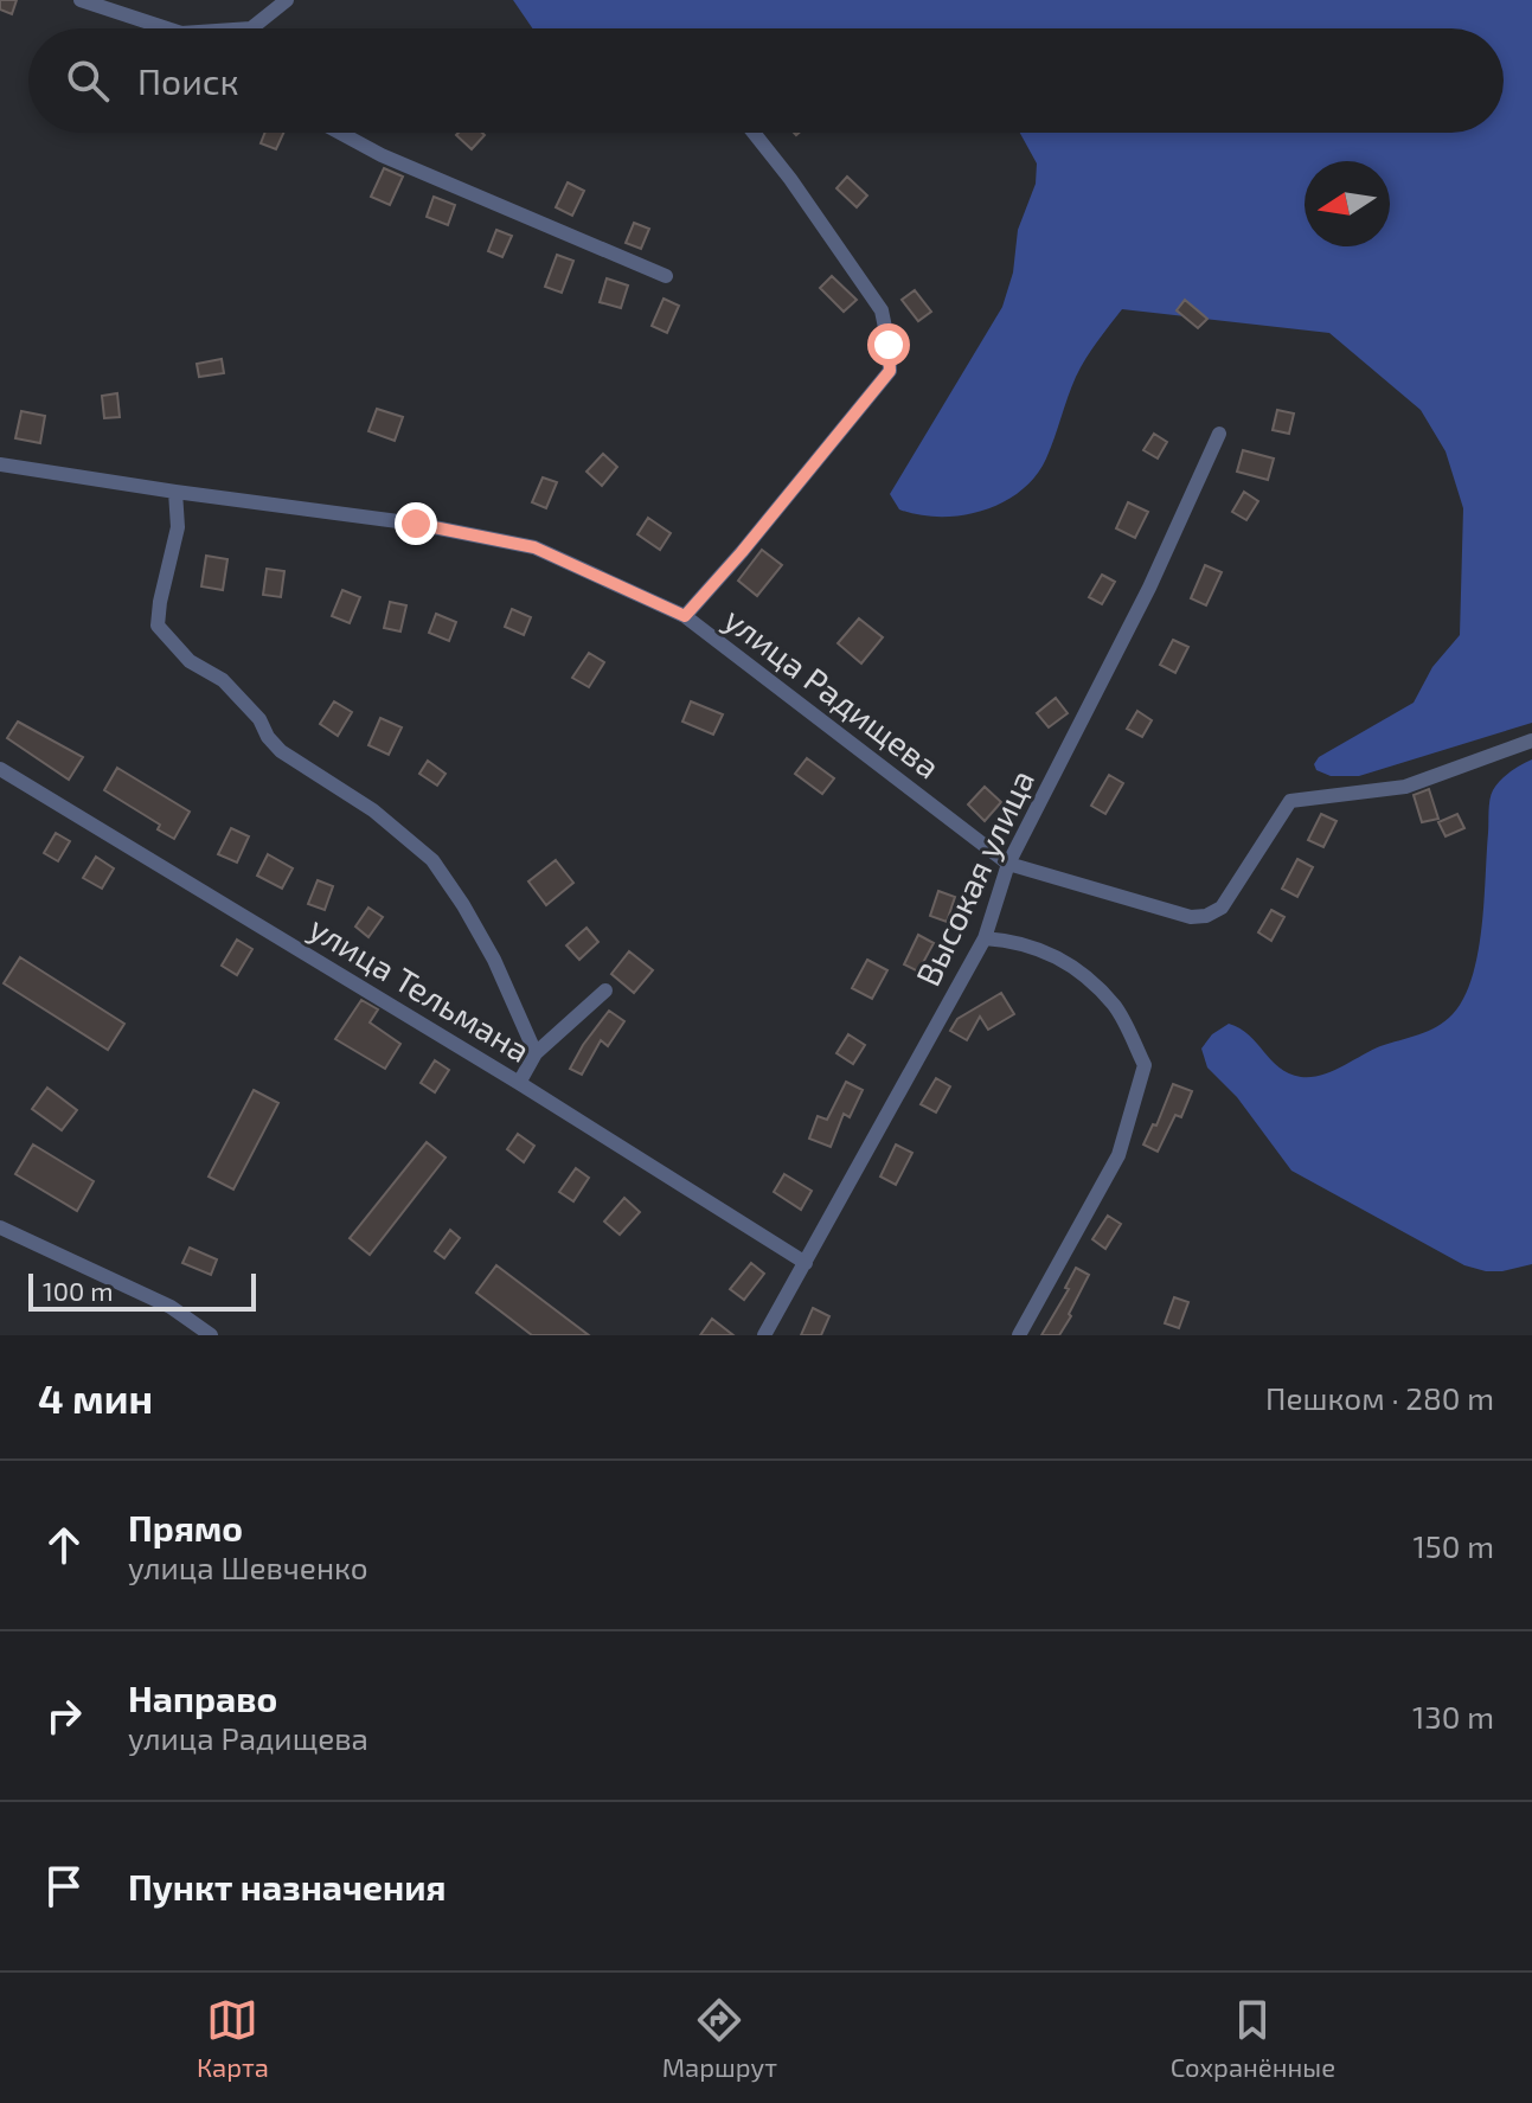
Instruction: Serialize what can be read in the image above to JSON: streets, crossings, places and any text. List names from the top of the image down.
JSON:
{
  "streets": {
    "street": ["улица Радищева", "Высокая улица", "улица Тельмана"]
  },
  "crossings": [
    ["улица Радищева", "Высокая улица"],
    ["Высокая улица", "улица Тельмана"]
  ],
  "scale_bar": "100 m",
  "north": "left",
  "page": {
    "search": "Поиск",
    "scale": "100 m",
    "heading": ["4 мин", "Пешком · 280 m"],
    "list": [
      ["Прямо", "улица Шевченко", "150 m"],
      ["Направо", "улица Радищева", "130 m"],
      "Пункт назначения"
    ],
    "nav": ["Карта", "Маршрут", "Сохранённые"]
  }
}
